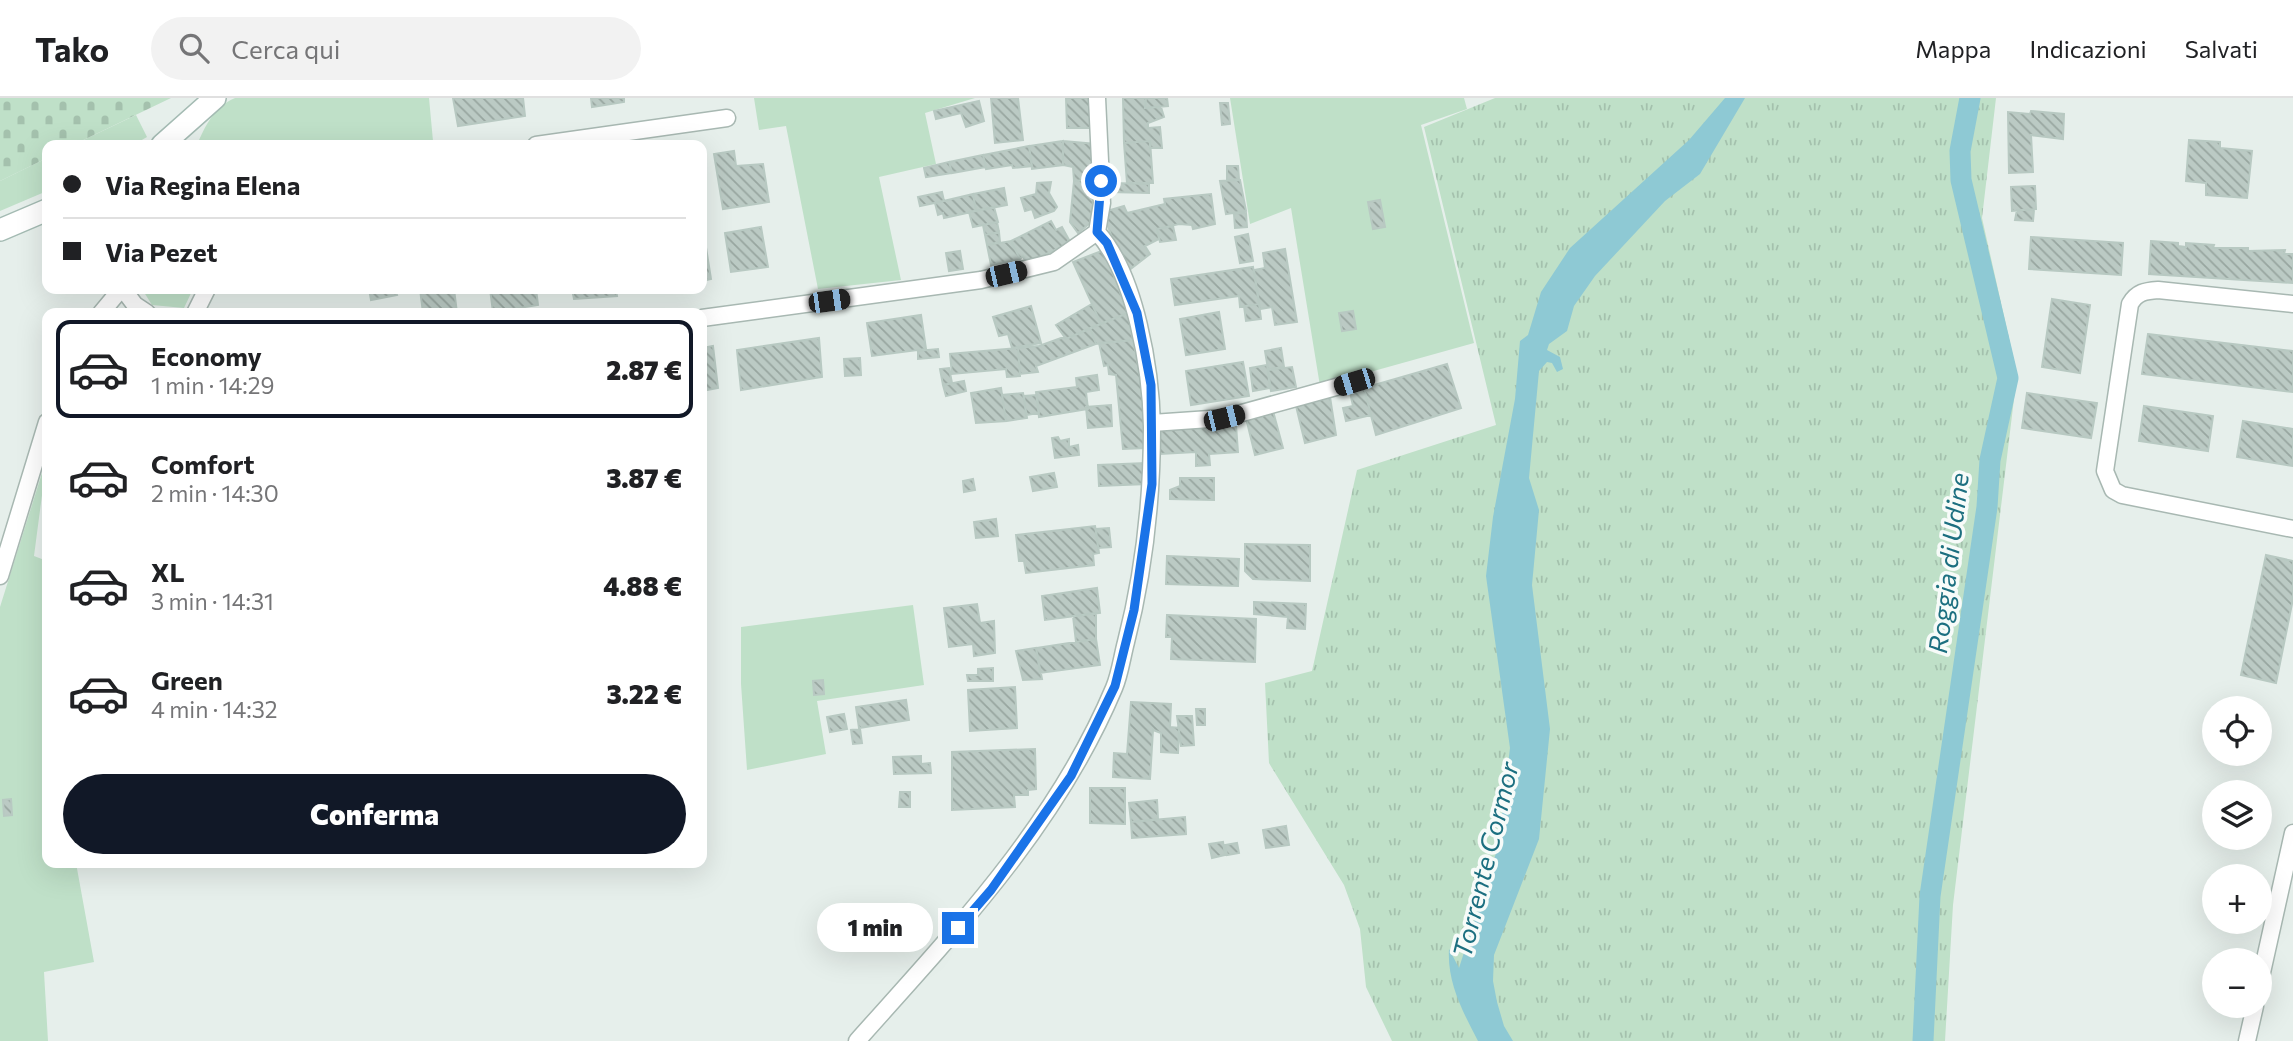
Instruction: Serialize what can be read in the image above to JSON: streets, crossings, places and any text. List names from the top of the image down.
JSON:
{
  "water": ["Roggia di Udine", "Torrente Cormor"],
  "page": {
    "header": "Tako",
    "search": "Cerca qui",
    "nav": ["Mappa", "Indicazioni", "Salvati"],
    "banner": ["Via Regina Elena", "Via Pezet"],
    "list": [
      {
        "name": "Economy",
        "note": "1 min · 14:29",
        "value": "2.87 €"
      },
      {
        "name": "Comfort",
        "note": "2 min · 14:30",
        "value": "3.87 €"
      },
      {
        "name": "XL",
        "note": "3 min · 14:31",
        "value": "4.88 €"
      },
      {
        "name": "Green",
        "note": "4 min · 14:32",
        "value": "3.22 €"
      }
    ],
    "map_buttons": ["+", "−"],
    "buttons": "Conferma",
    "bubble": "1 min"
  }
}
